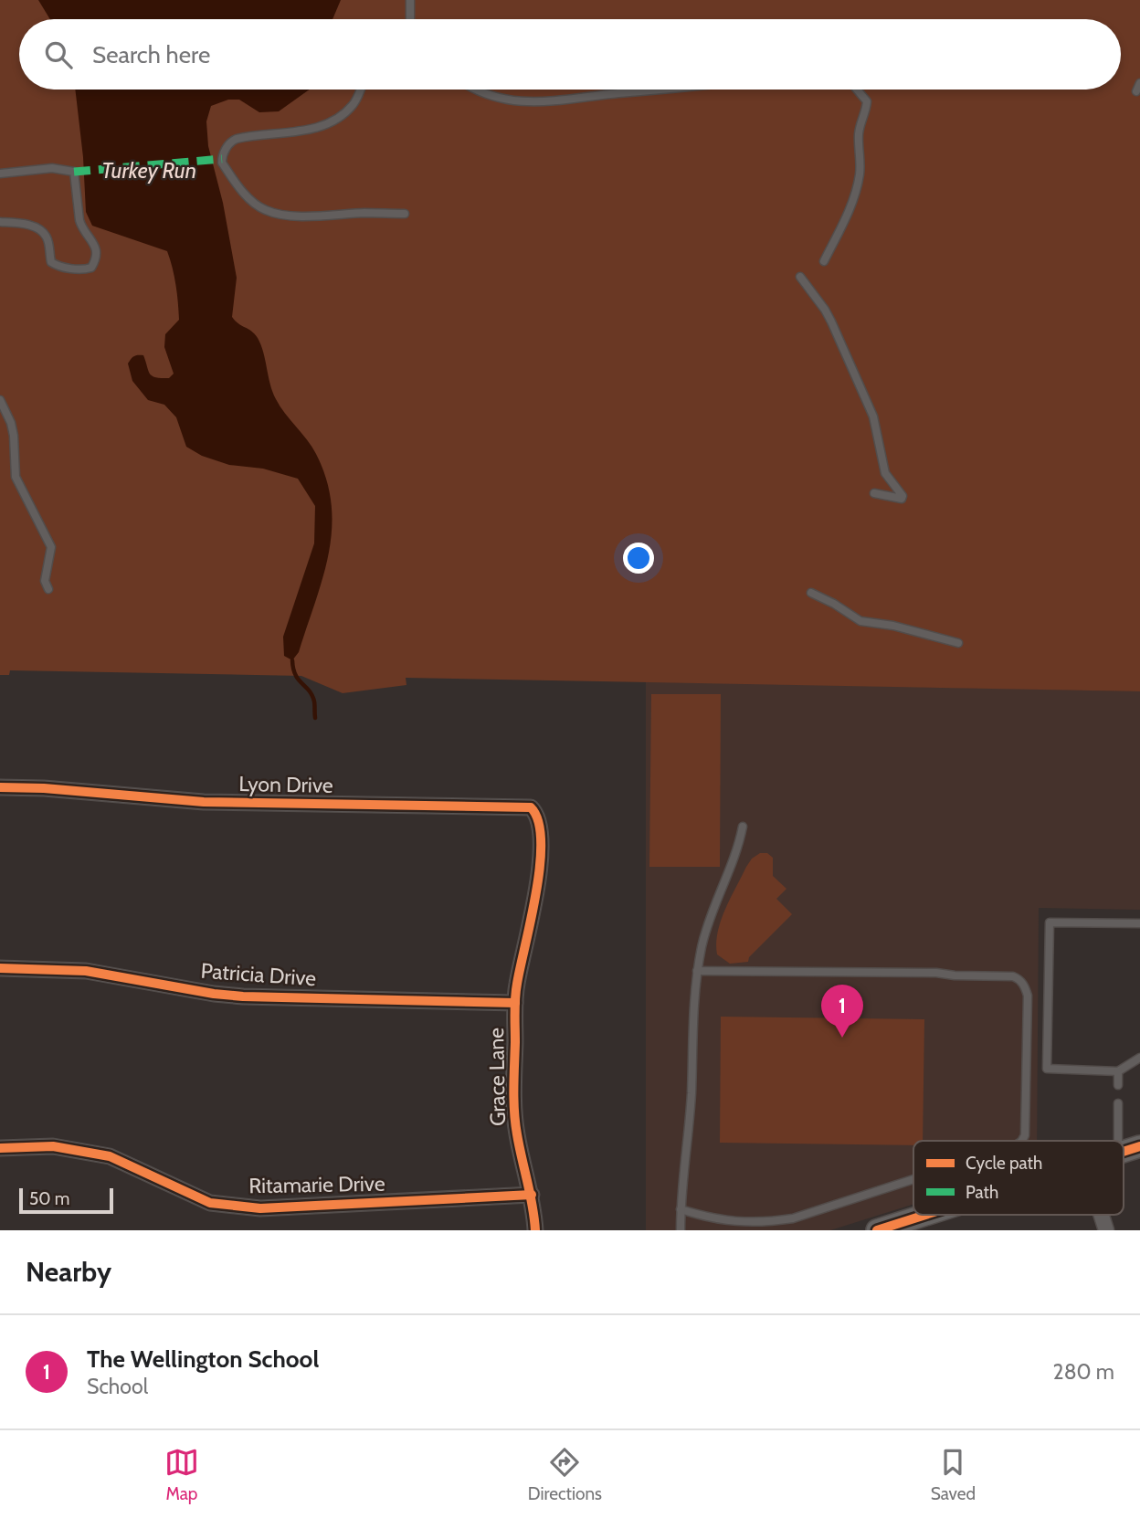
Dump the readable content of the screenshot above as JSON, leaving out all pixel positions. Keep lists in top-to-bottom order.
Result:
{
  "streets": {
    "street": [
      "Lyon Drive",
      "Patricia Drive",
      "Grace Lane",
      "Ritamarie Drive"
    ]
  },
  "crossings": [
    ["Lyon Drive", "Grace Lane"],
    ["Patricia Drive", "Grace Lane"],
    ["Grace Lane", "Ritamarie Drive"]
  ],
  "water": ["Turkey Run"],
  "legend": ["Cycle path", "Path"],
  "scale_bar": "50 m",
  "page": {
    "search": "Search here",
    "pins": "1",
    "scale": "50 m",
    "heading": "Nearby",
    "list": [
      {
        "mark": "1",
        "name": "The Wellington School",
        "note": "School",
        "value": "280 m"
      }
    ],
    "nav": ["Map", "Directions", "Saved"]
  }
}
